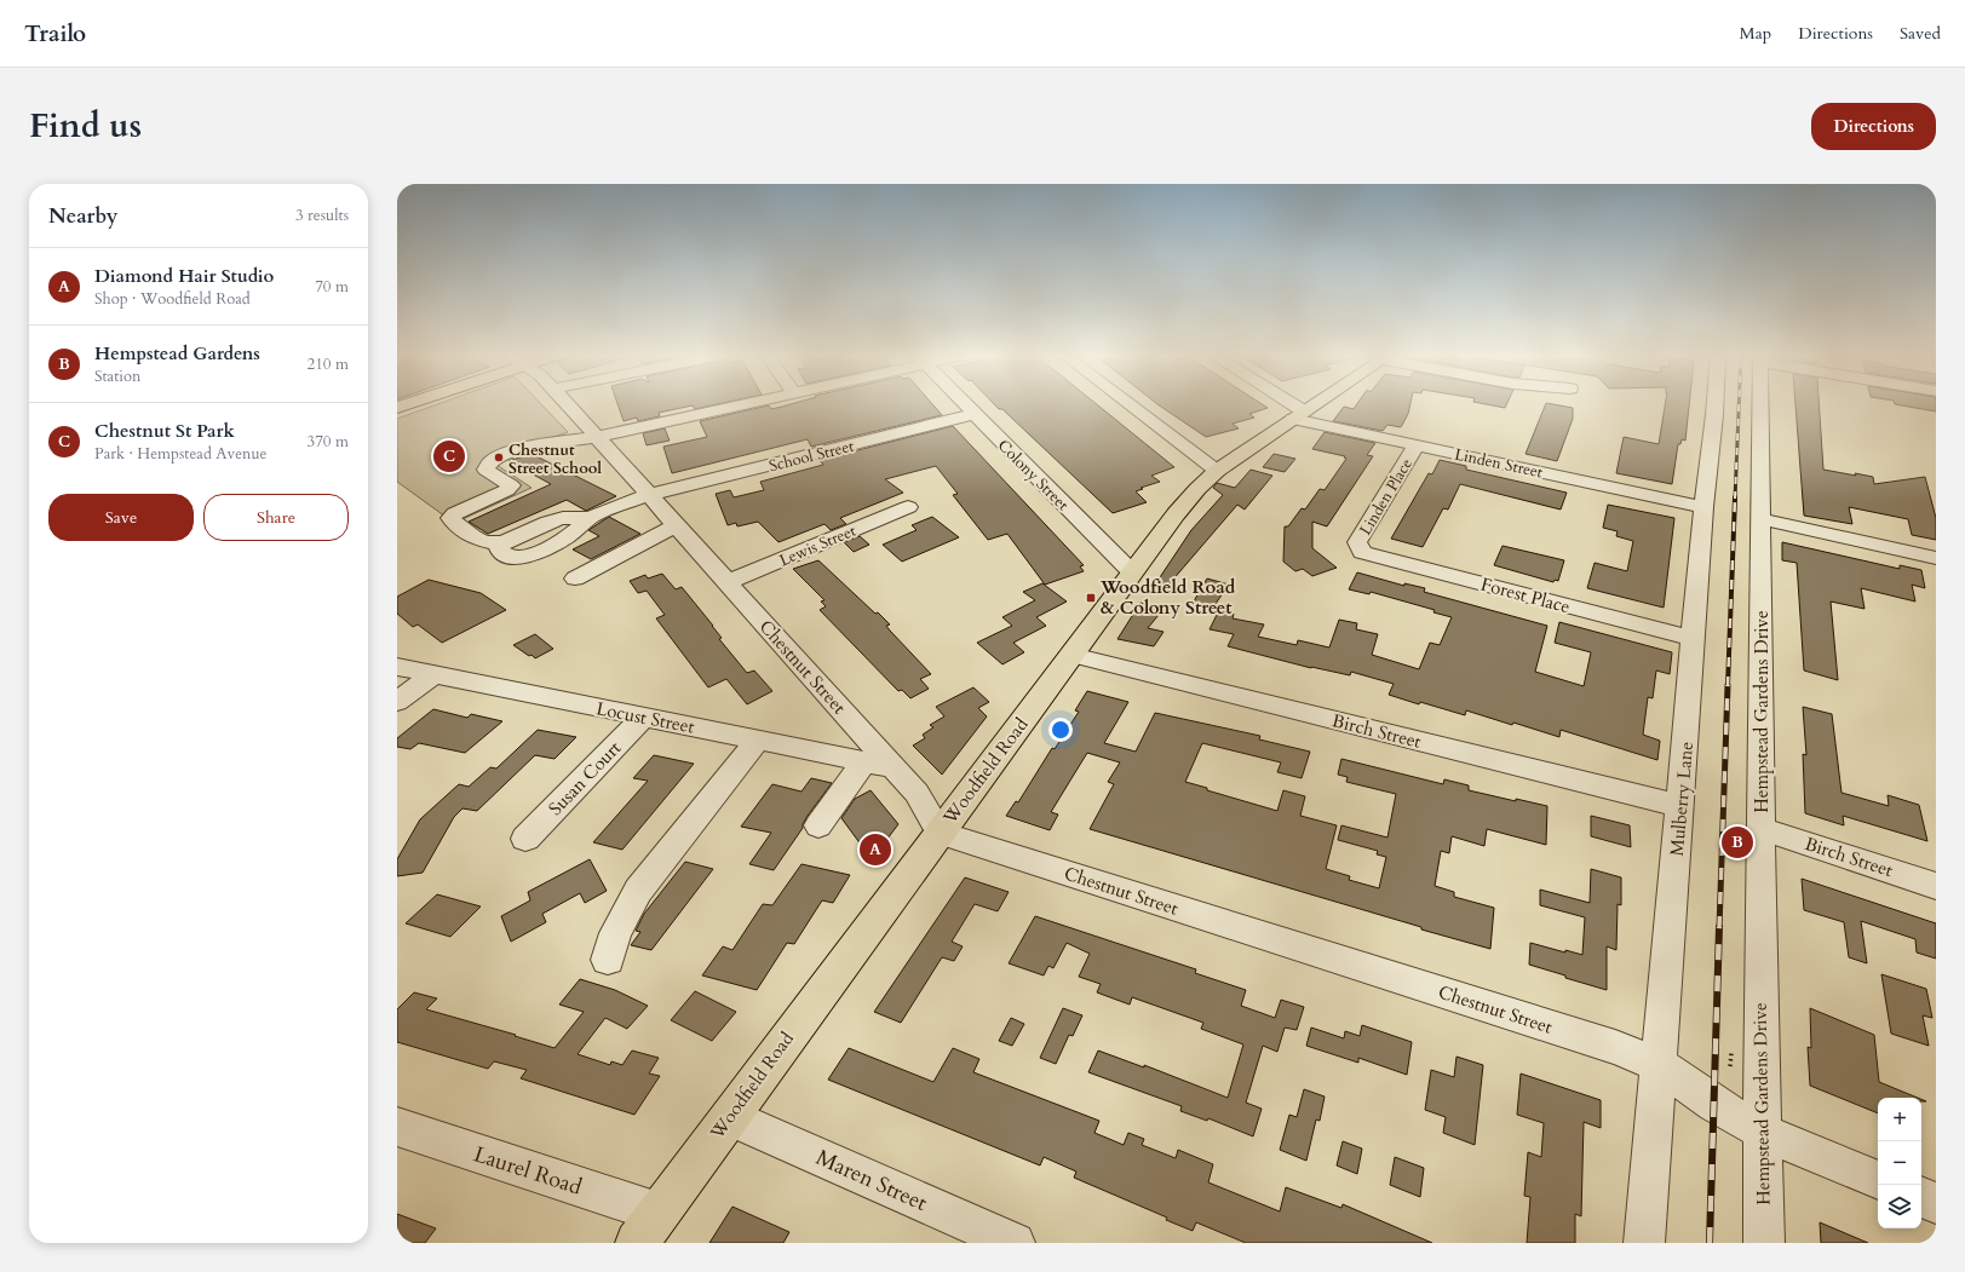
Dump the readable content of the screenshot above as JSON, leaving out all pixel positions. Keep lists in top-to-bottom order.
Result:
{
  "streets": {
    "main road": ["Woodfield Road"],
    "street": [
      "School Street",
      "Linden Street",
      "Colony Street",
      "Linden Place",
      "Lewis Street",
      "Forest Place",
      "Chestnut Street",
      "Hempstead Gardens Drive",
      "Locust Street",
      "Birch Street",
      "Susan Court",
      "Mulberry Lane",
      "Laurel Road",
      "Maren Street"
    ]
  },
  "crossings": [
    ["School Street", "Colony Street"],
    ["School Street", "Chestnut Street"],
    ["Linden Street", "Linden Place"],
    ["Linden Street", "Woodfield Road"],
    ["Linden Street", "Mulberry Lane"],
    ["Colony Street", "Woodfield Road"],
    ["Linden Place", "Forest Place"],
    ["Lewis Street", "Chestnut Street"],
    ["Forest Place", "Mulberry Lane"],
    ["Chestnut Street", "Hempstead Gardens Drive"],
    ["Chestnut Street", "Locust Street"],
    ["Chestnut Street", "Woodfield Road"],
    ["Chestnut Street", "Mulberry Lane"],
    ["Hempstead Gardens Drive", "Birch Street"],
    ["Locust Street", "Susan Court"],
    ["Birch Street", "Woodfield Road"],
    ["Birch Street", "Mulberry Lane"],
    ["Woodfield Road", "Laurel Road"],
    ["Woodfield Road", "Maren Street"]
  ],
  "places": {
    "other": ["Chestnut Street School"],
    "transit": ["Woodfield Road & Colony Street"]
  },
  "page": {
    "header": "Trailo",
    "nav": ["Map", "Directions", "Saved"],
    "title": "Find us",
    "buttons": [
      "Directions",
      ["Save", "Share"]
    ],
    "heading": ["Nearby", "3 results"],
    "list": [
      {
        "mark": "A",
        "name": "Diamond Hair Studio",
        "note": "Shop · Woodfield Road",
        "value": "70 m"
      },
      {
        "mark": "B",
        "name": "Hempstead Gardens",
        "note": "Station",
        "value": "210 m"
      },
      {
        "mark": "C",
        "name": "Chestnut St Park",
        "note": "Park · Hempstead Avenue",
        "value": "370 m"
      }
    ],
    "pins": ["C", "B", "A"],
    "map_buttons": ["+", "−"]
  }
}
